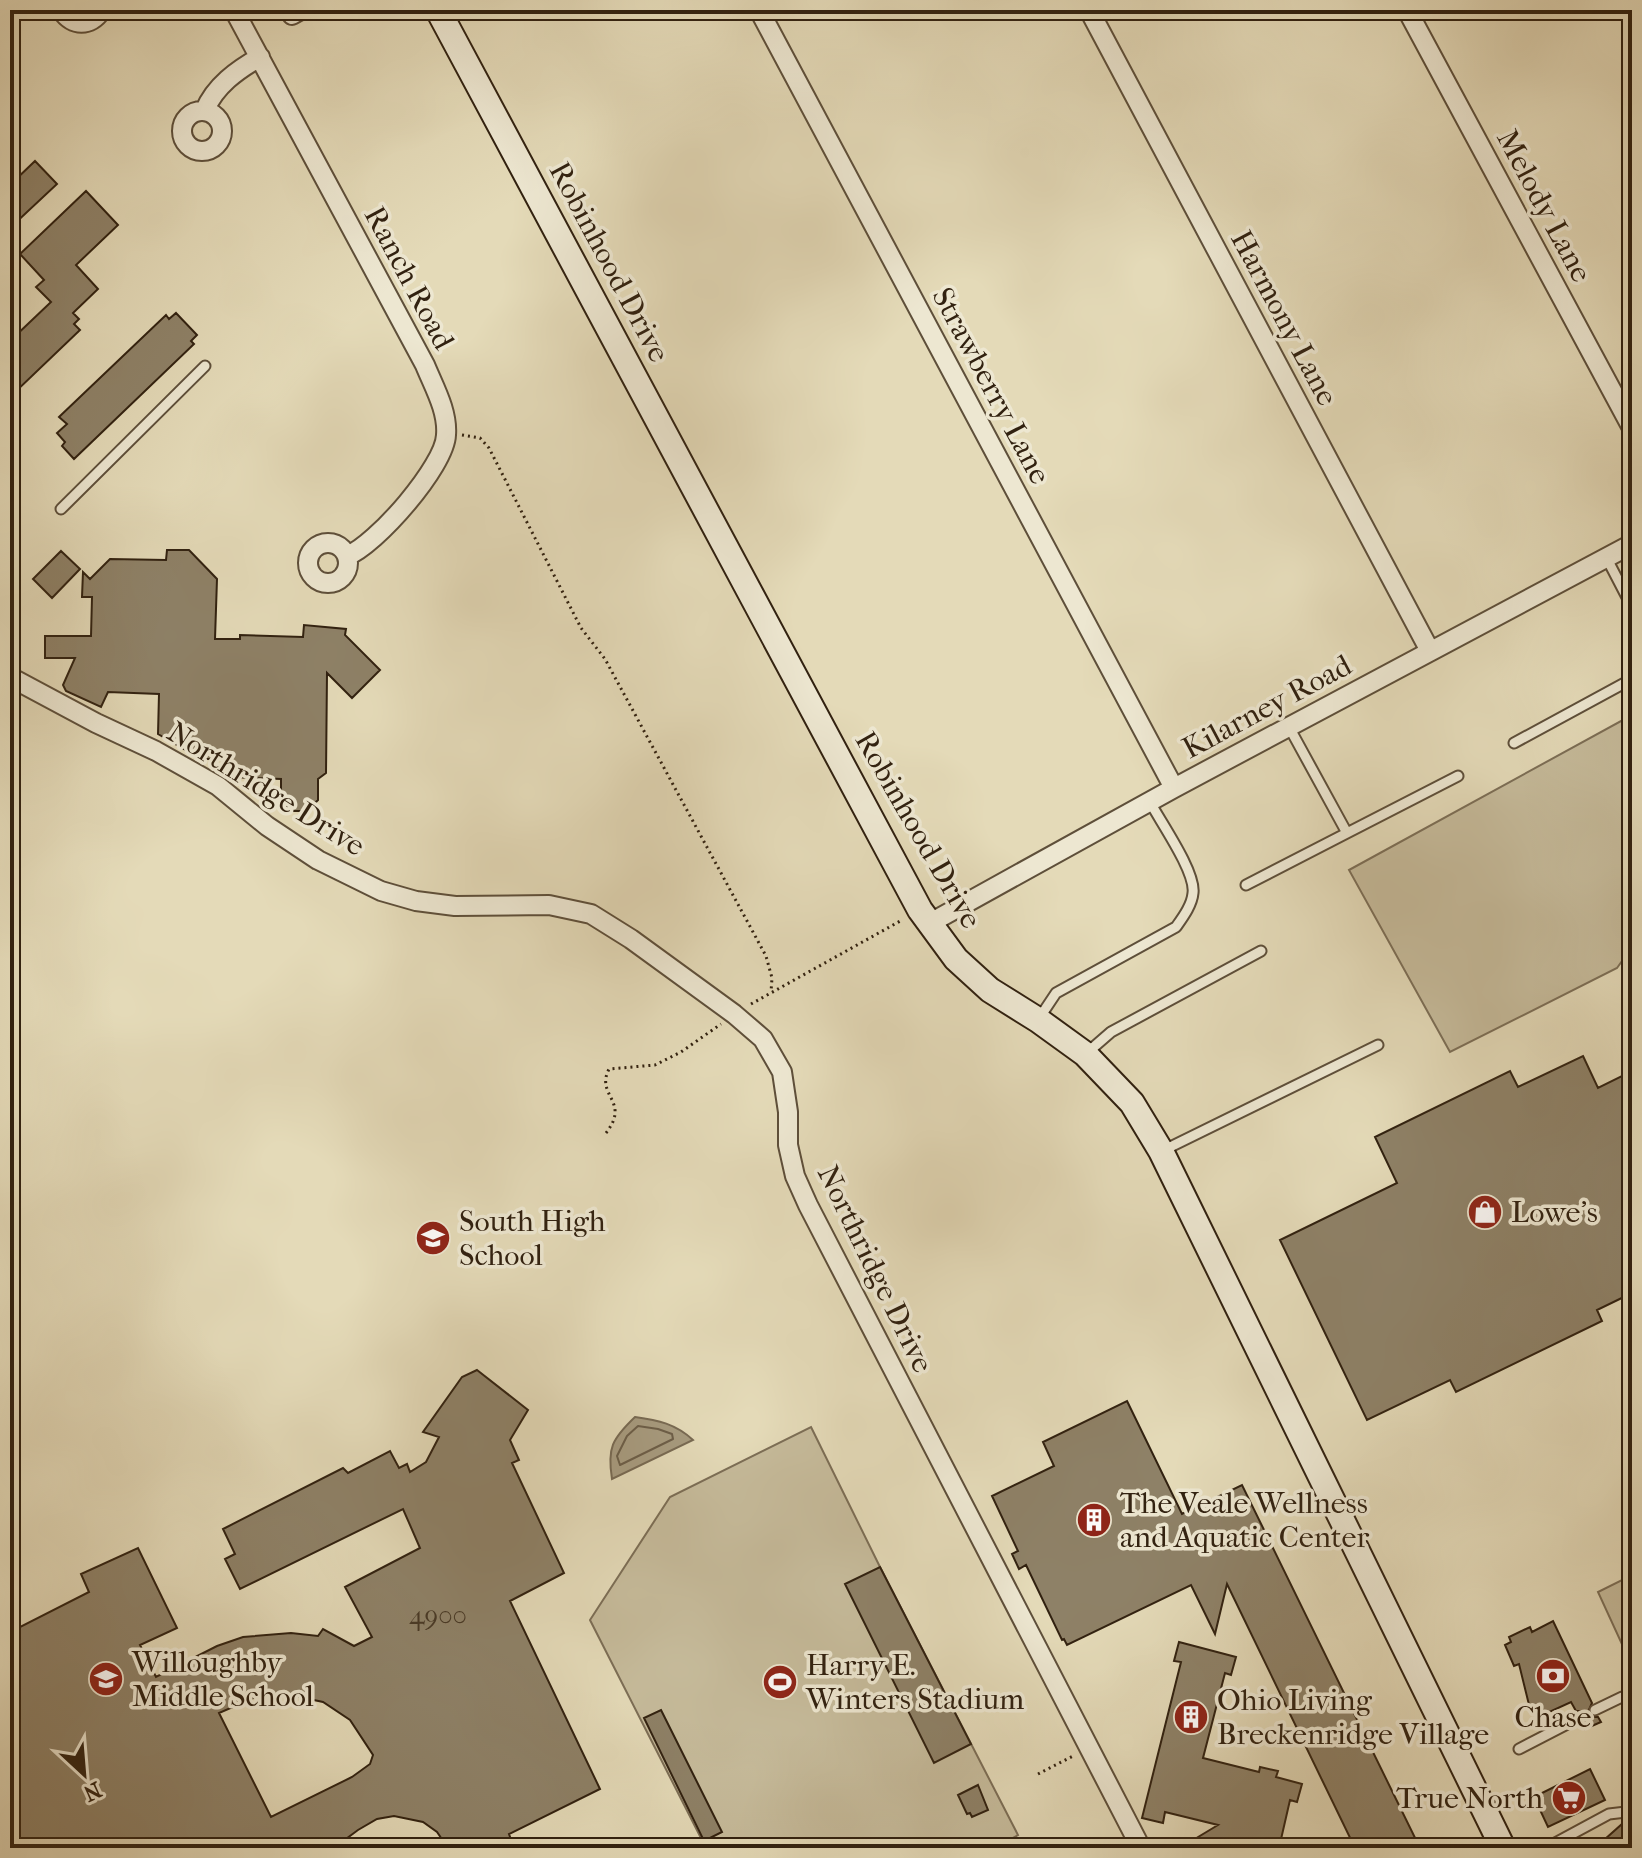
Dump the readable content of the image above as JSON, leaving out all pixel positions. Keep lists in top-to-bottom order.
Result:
{
  "streets": {
    "street": [
      "Melody Lane",
      "Robinhood Drive",
      "Ranch Road",
      "Harmony Lane",
      "Strawberry Lane",
      "Kilarney Road",
      "Northridge Drive"
    ]
  },
  "crossings": [
    ["Robinhood Drive", "Kilarney Road"],
    ["Harmony Lane", "Kilarney Road"],
    ["Strawberry Lane", "Kilarney Road"]
  ],
  "places": {
    "shop": ["Lowe's"],
    "school or university": ["South High School", "Willoughby Middle School"],
    "building": ["The Veale Wellness and Aquatic Center", "Ohio Living Breckenridge Village"],
    "bank": ["Chase"],
    "sports": ["Harry E. Winters Stadium"],
    "supermarket": ["True North"]
  },
  "house_numbers": ["4900"],
  "north": "bottom right"
}
